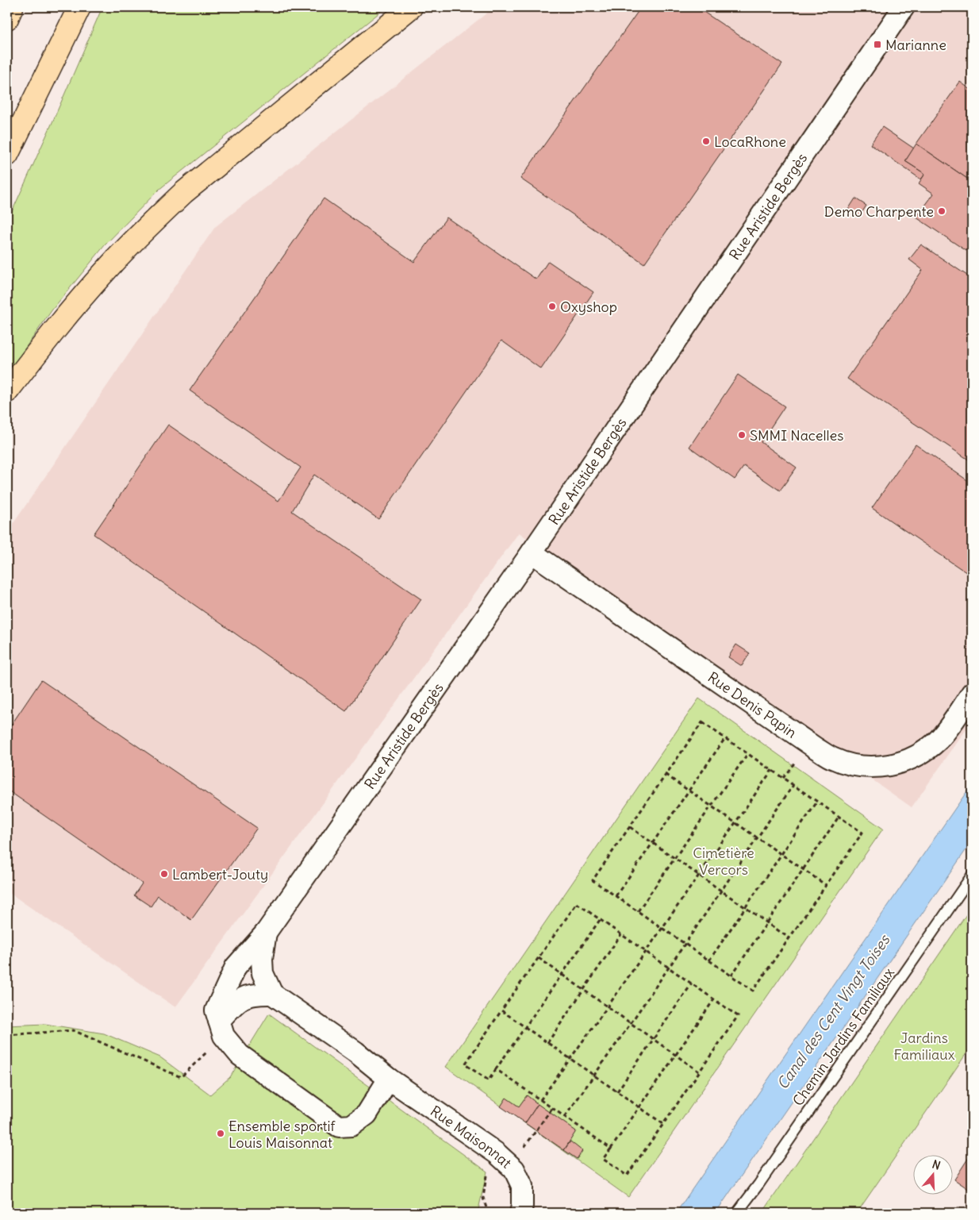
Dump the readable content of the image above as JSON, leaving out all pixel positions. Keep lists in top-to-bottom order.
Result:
{
  "streets": {
    "street": ["Rue Aristide Bergès", "Rue Denis Papin", "Rue Maisonnat"],
    "lane": ["Chemin Jardins Familiaux"]
  },
  "crossings": [
    ["Rue Aristide Bergès", "Rue Denis Papin"]
  ],
  "water": ["Canal des Cent Vingt Toises"],
  "parks": ["Cimetière Vercors", "Jardins Familiaux"],
  "places": {
    "transit": ["Marianne"],
    "other": [
      "LocaRhone",
      "Demo Charpente",
      "Oxyshop",
      "SMMI Nacelles",
      "Lambert-Jouty",
      "Ensemble sportif Louis Maisonnat"
    ]
  },
  "north": "top"
}
